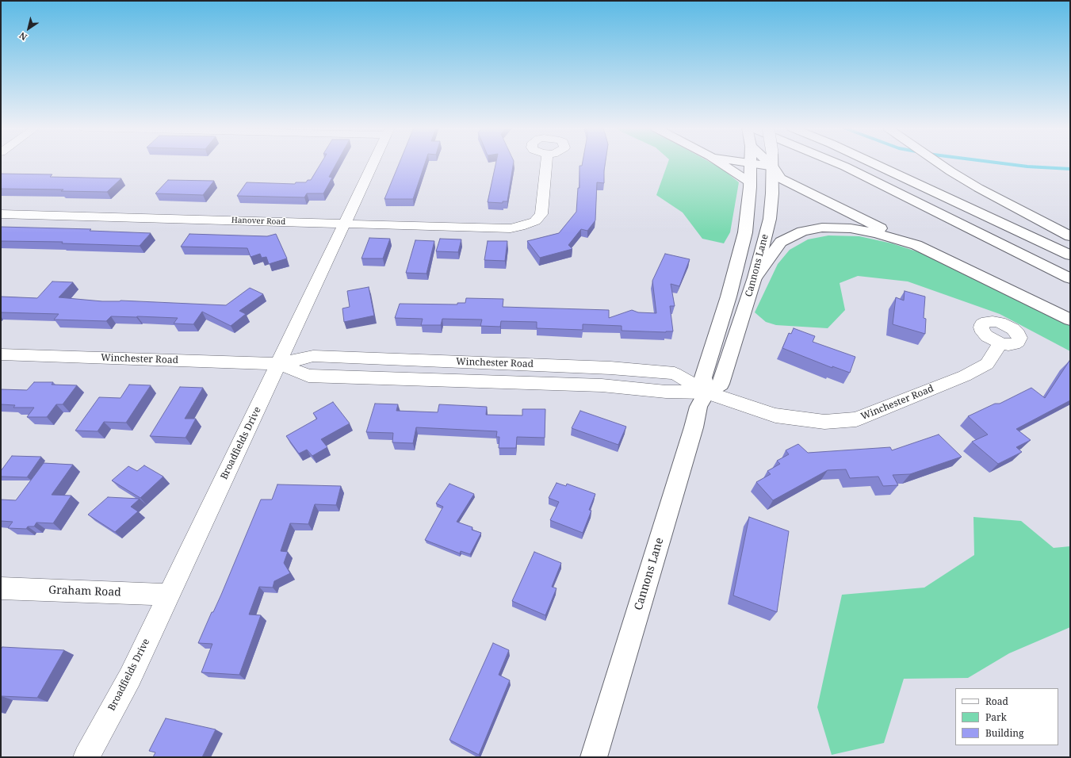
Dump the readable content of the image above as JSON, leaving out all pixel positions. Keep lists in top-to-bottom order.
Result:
{
  "streets": {
    "main road": ["Cannons Lane"],
    "street": [
      "Hanover Road",
      "Winchester Road",
      "Broadfields Drive",
      "Graham Road"
    ]
  },
  "crossings": [
    ["Hanover Road", "Broadfields Drive"],
    ["Cannons Lane", "Winchester Road"],
    ["Winchester Road", "Broadfields Drive"],
    ["Broadfields Drive", "Graham Road"]
  ],
  "legend": ["Road", "Park", "Building"],
  "north": "bottom left"
}
